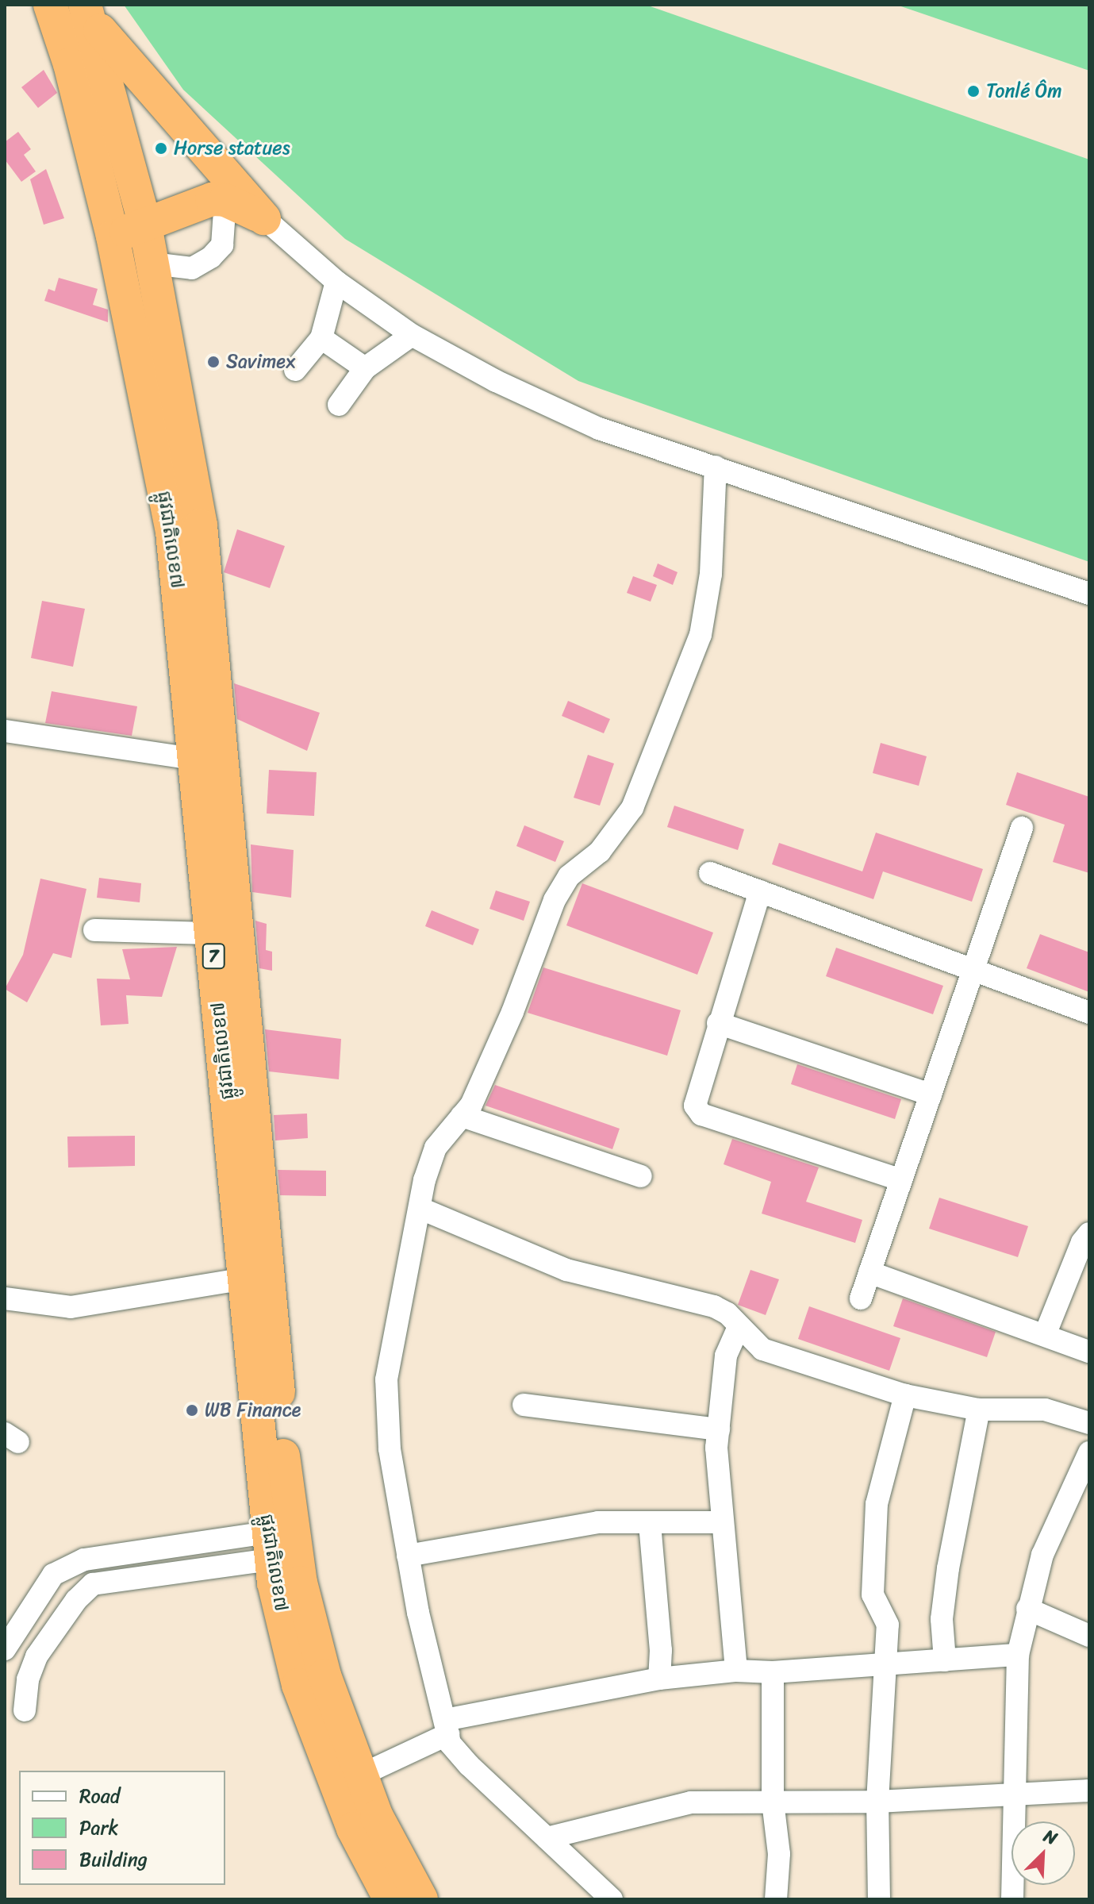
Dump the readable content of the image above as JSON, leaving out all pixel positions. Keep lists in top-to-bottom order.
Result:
{
  "streets": {
    "highway": ["ផ្លូវជាតិលេខ៧", "7"]
  },
  "places": [
    "Tonlé Ôm",
    "Horse statues",
    "Savimex",
    "WB Finance"
  ],
  "legend": ["Road", "Park", "Building"],
  "north": "top right"
}
